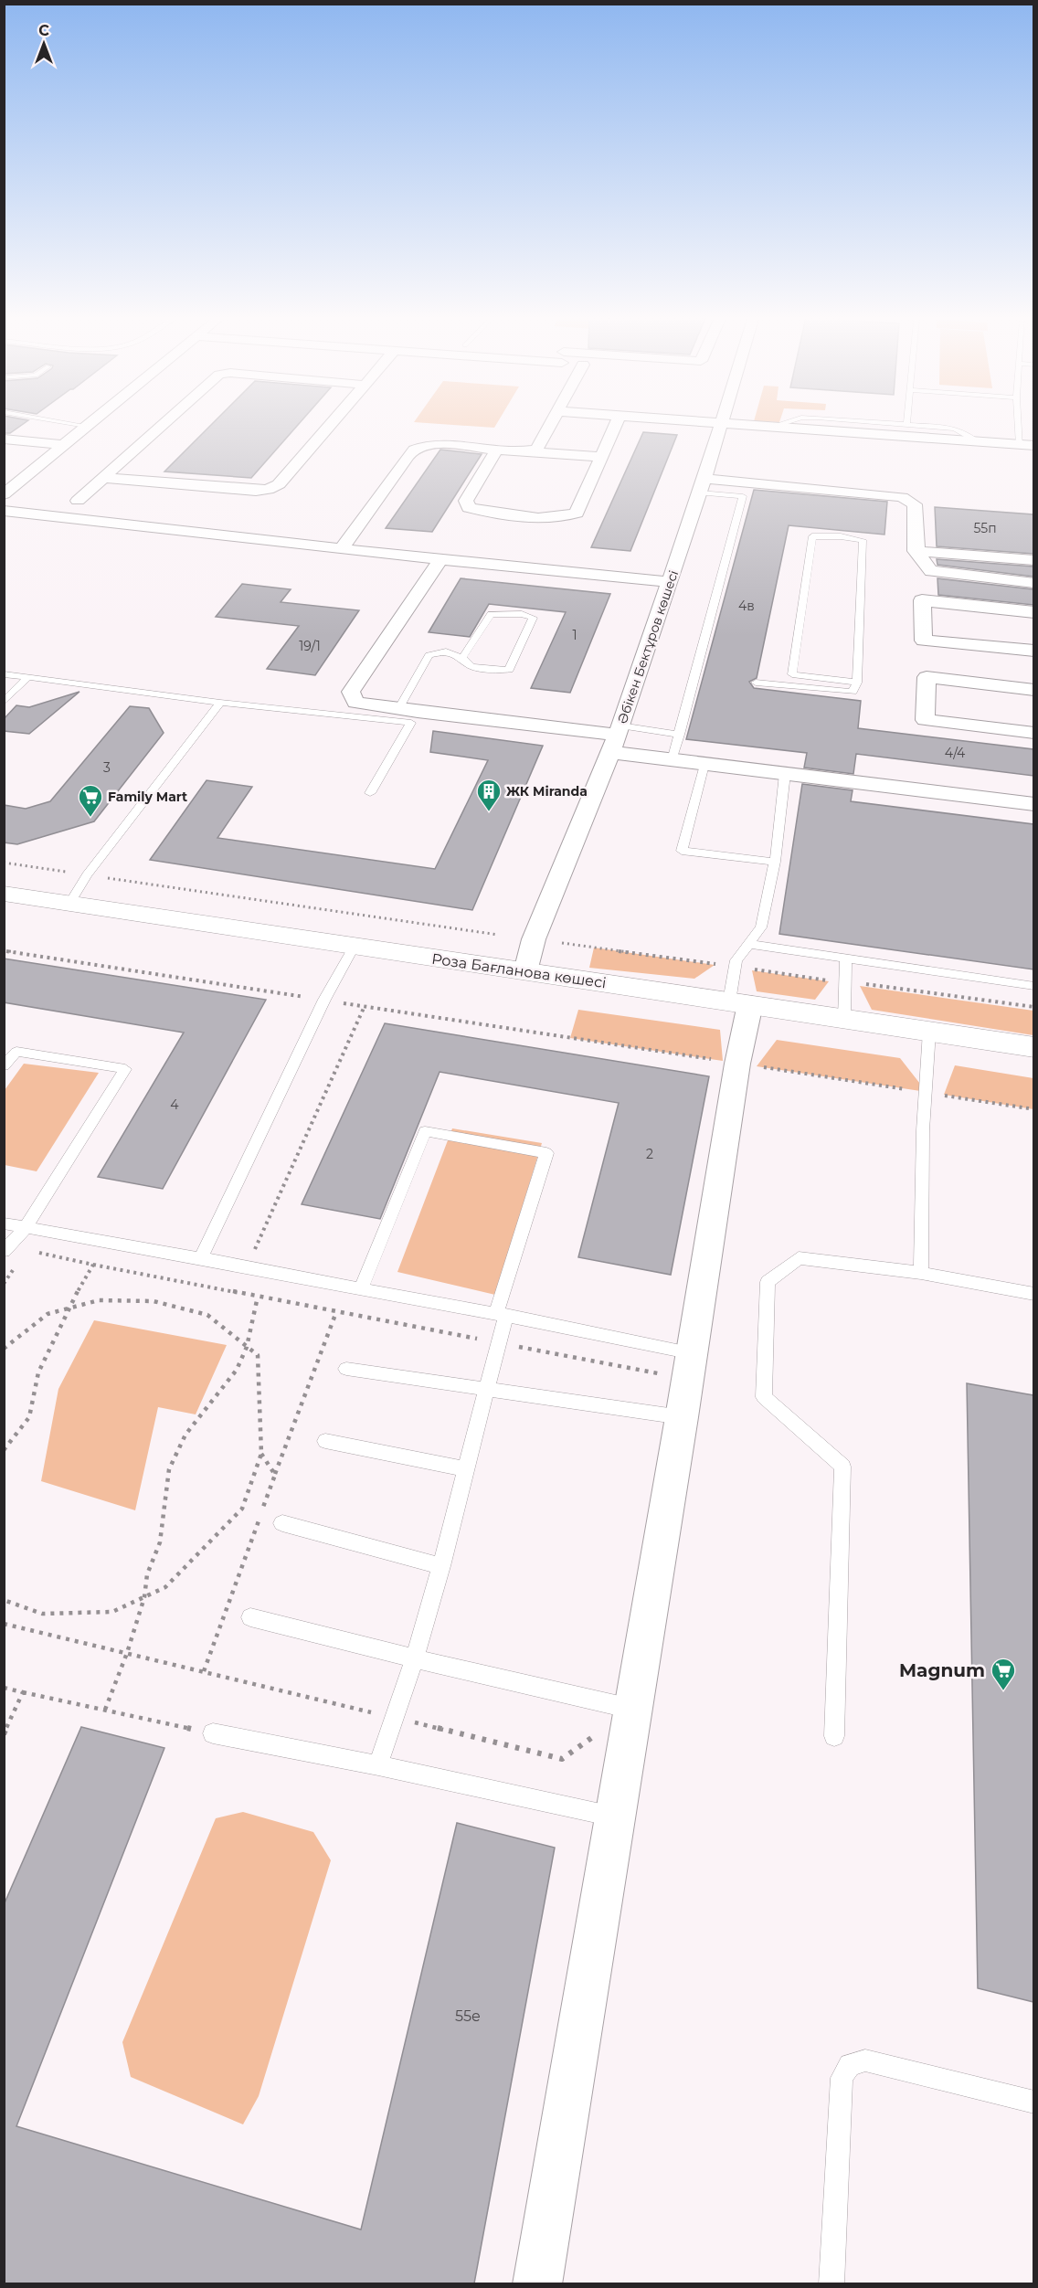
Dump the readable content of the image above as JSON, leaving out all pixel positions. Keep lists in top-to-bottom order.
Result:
{
  "streets": {
    "street": ["Әбікен Бектұров көшесі", "Роза Бағланова көшесі"]
  },
  "crossings": [
    ["Әбікен Бектұров көшесі", "Роза Бағланова көшесі"]
  ],
  "places": {
    "building": ["ЖК Miranda"],
    "supermarket": ["Family Mart", "Magnum"]
  },
  "house_numbers": [
    "55п",
    "4в",
    "1",
    "19/1",
    "4/4",
    "3",
    "4",
    "2",
    "55е"
  ],
  "north": "top"
}
